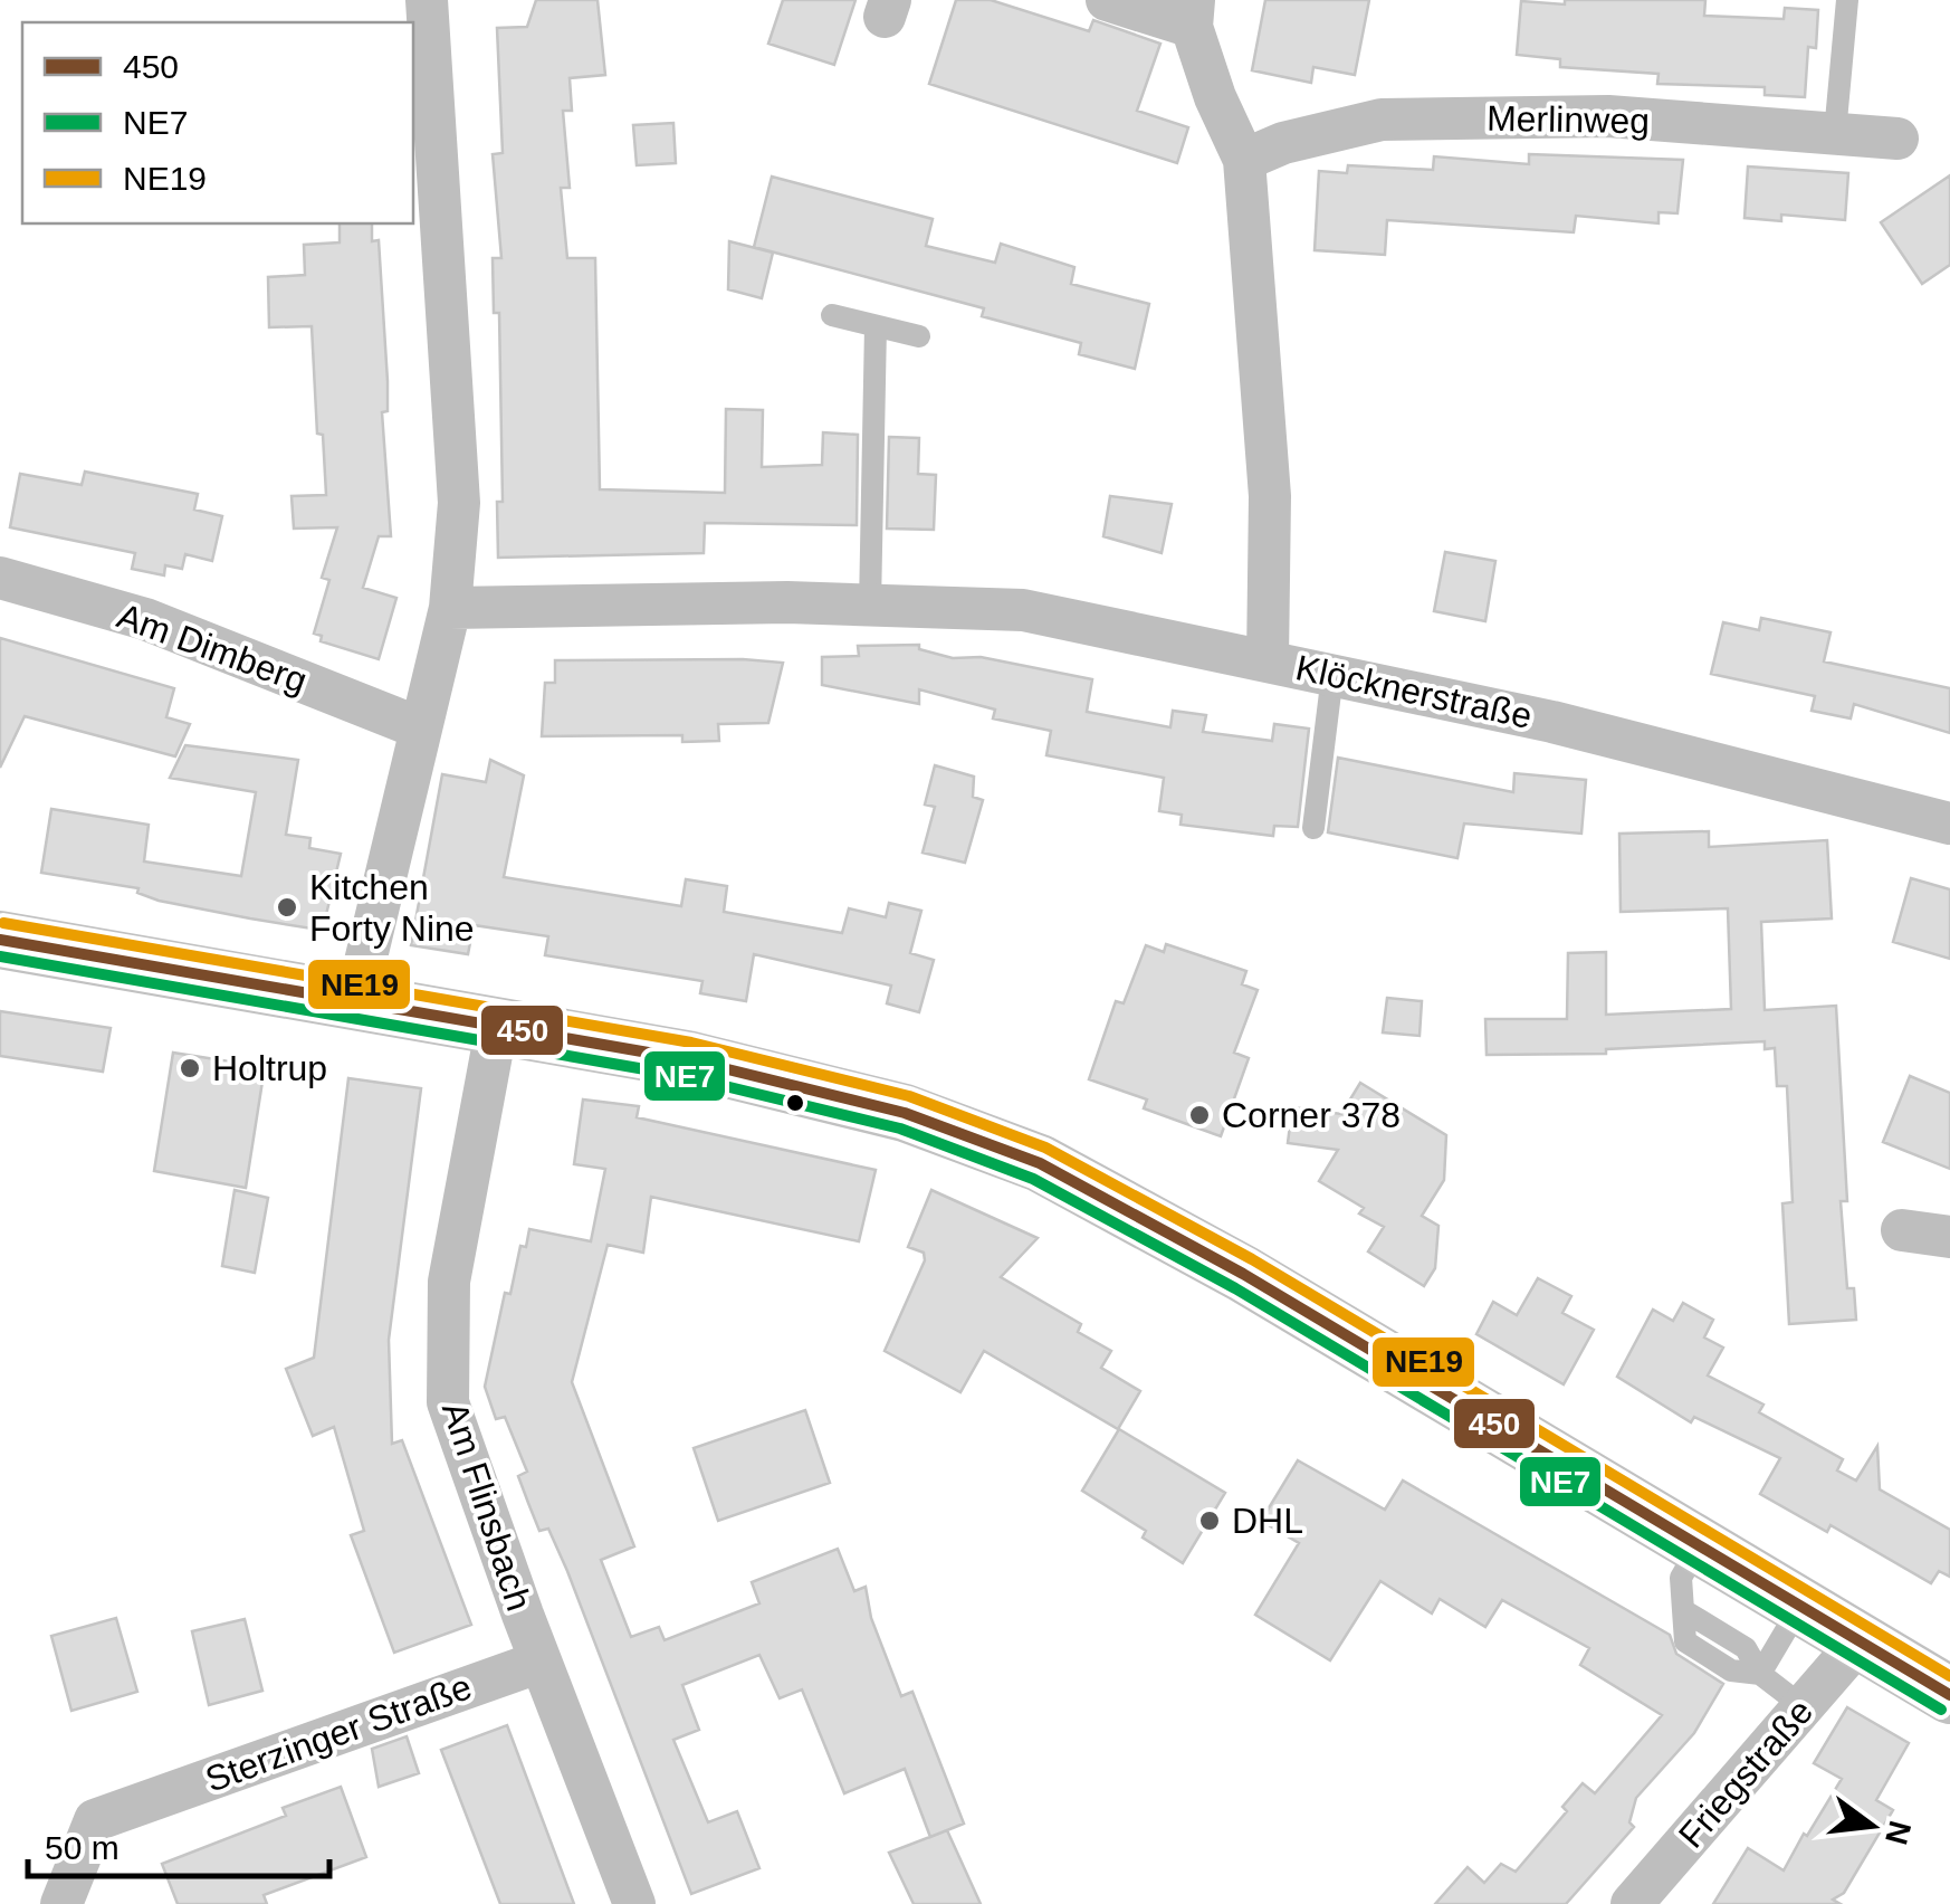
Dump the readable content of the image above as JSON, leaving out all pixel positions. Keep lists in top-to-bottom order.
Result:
{
  "streets": {
    "street": [
      "Merlinweg",
      "Am Dimberg",
      "Klöcknerstraße",
      "Am Flinsbach",
      "Sterzinger Straße",
      "Friegstraße"
    ]
  },
  "crossings": [
    ["Am Flinsbach", "Sterzinger Straße"]
  ],
  "places": [
    "Kitchen Forty Nine",
    "Holtrup",
    "Corner 378",
    "DHL"
  ],
  "lines": ["transit line NE19", "transit line 450", "transit line NE7"],
  "legend": ["450", "NE7", "NE19"],
  "scale_bar": "50 m",
  "north": "right"
}
